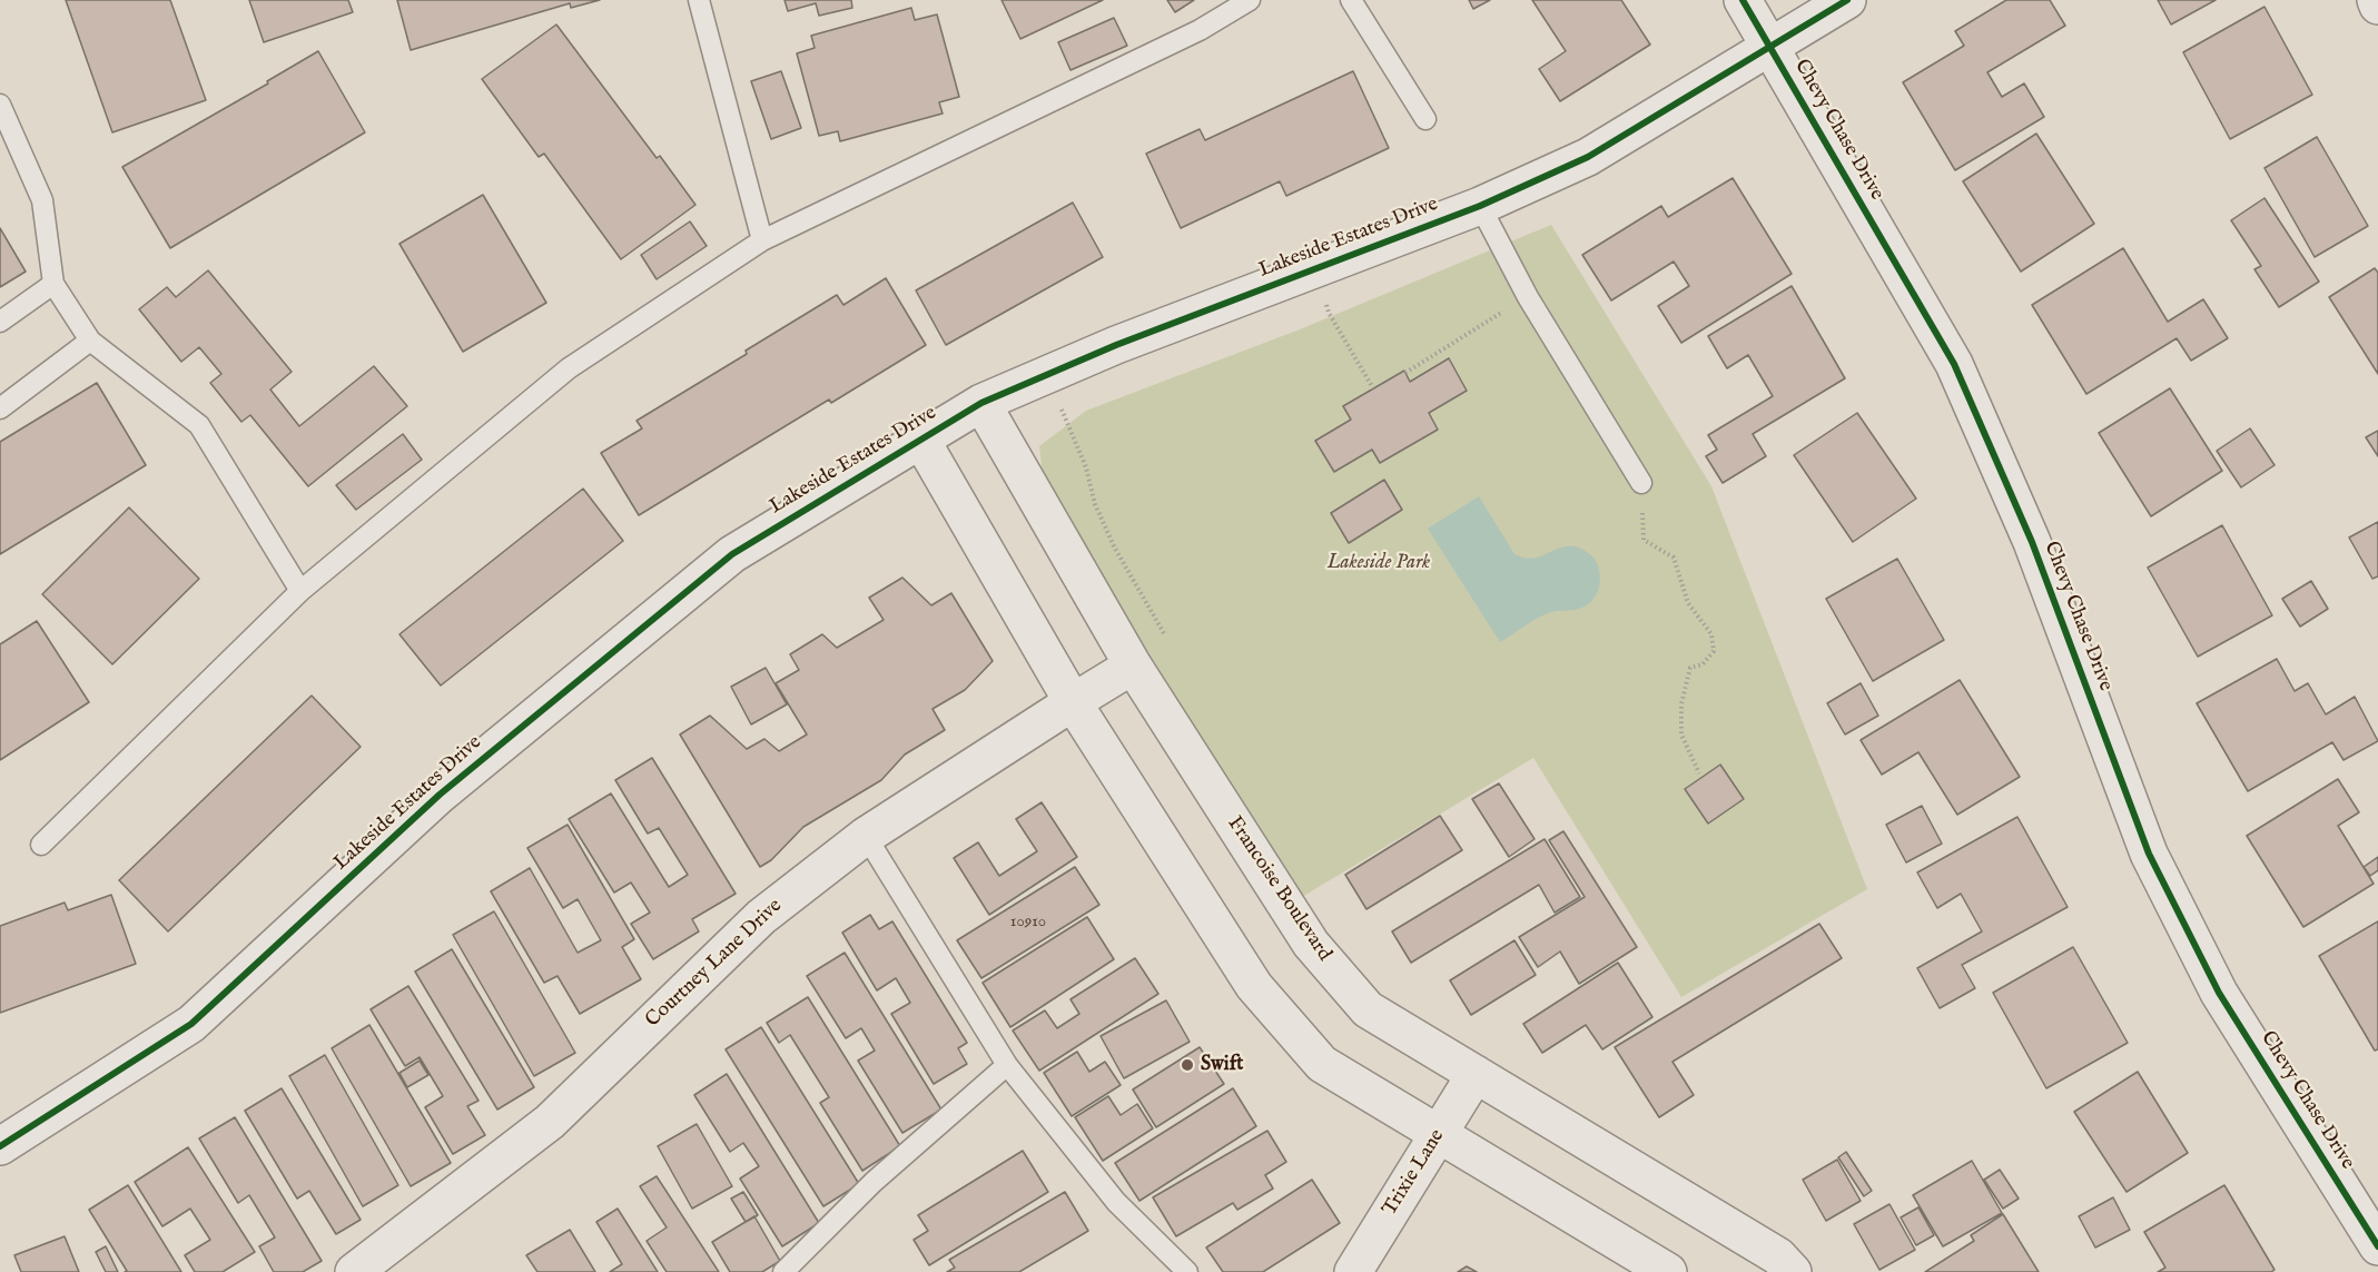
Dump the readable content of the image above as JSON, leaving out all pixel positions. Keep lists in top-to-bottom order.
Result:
{
  "streets": {
    "street": [
      "Chevy Chase Drive",
      "Lakeside Estates Drive",
      "Francoise Boulevard",
      "Courtney Lane Drive",
      "Trixie Lane"
    ]
  },
  "crossings": [
    ["Chevy Chase Drive", "Lakeside Estates Drive"],
    ["Lakeside Estates Drive", "Francoise Boulevard"],
    ["Francoise Boulevard", "Courtney Lane Drive"],
    ["Francoise Boulevard", "Trixie Lane"]
  ],
  "parks": ["Lakeside Park"],
  "places": ["Swift"],
  "house_numbers": ["10910"]
}
